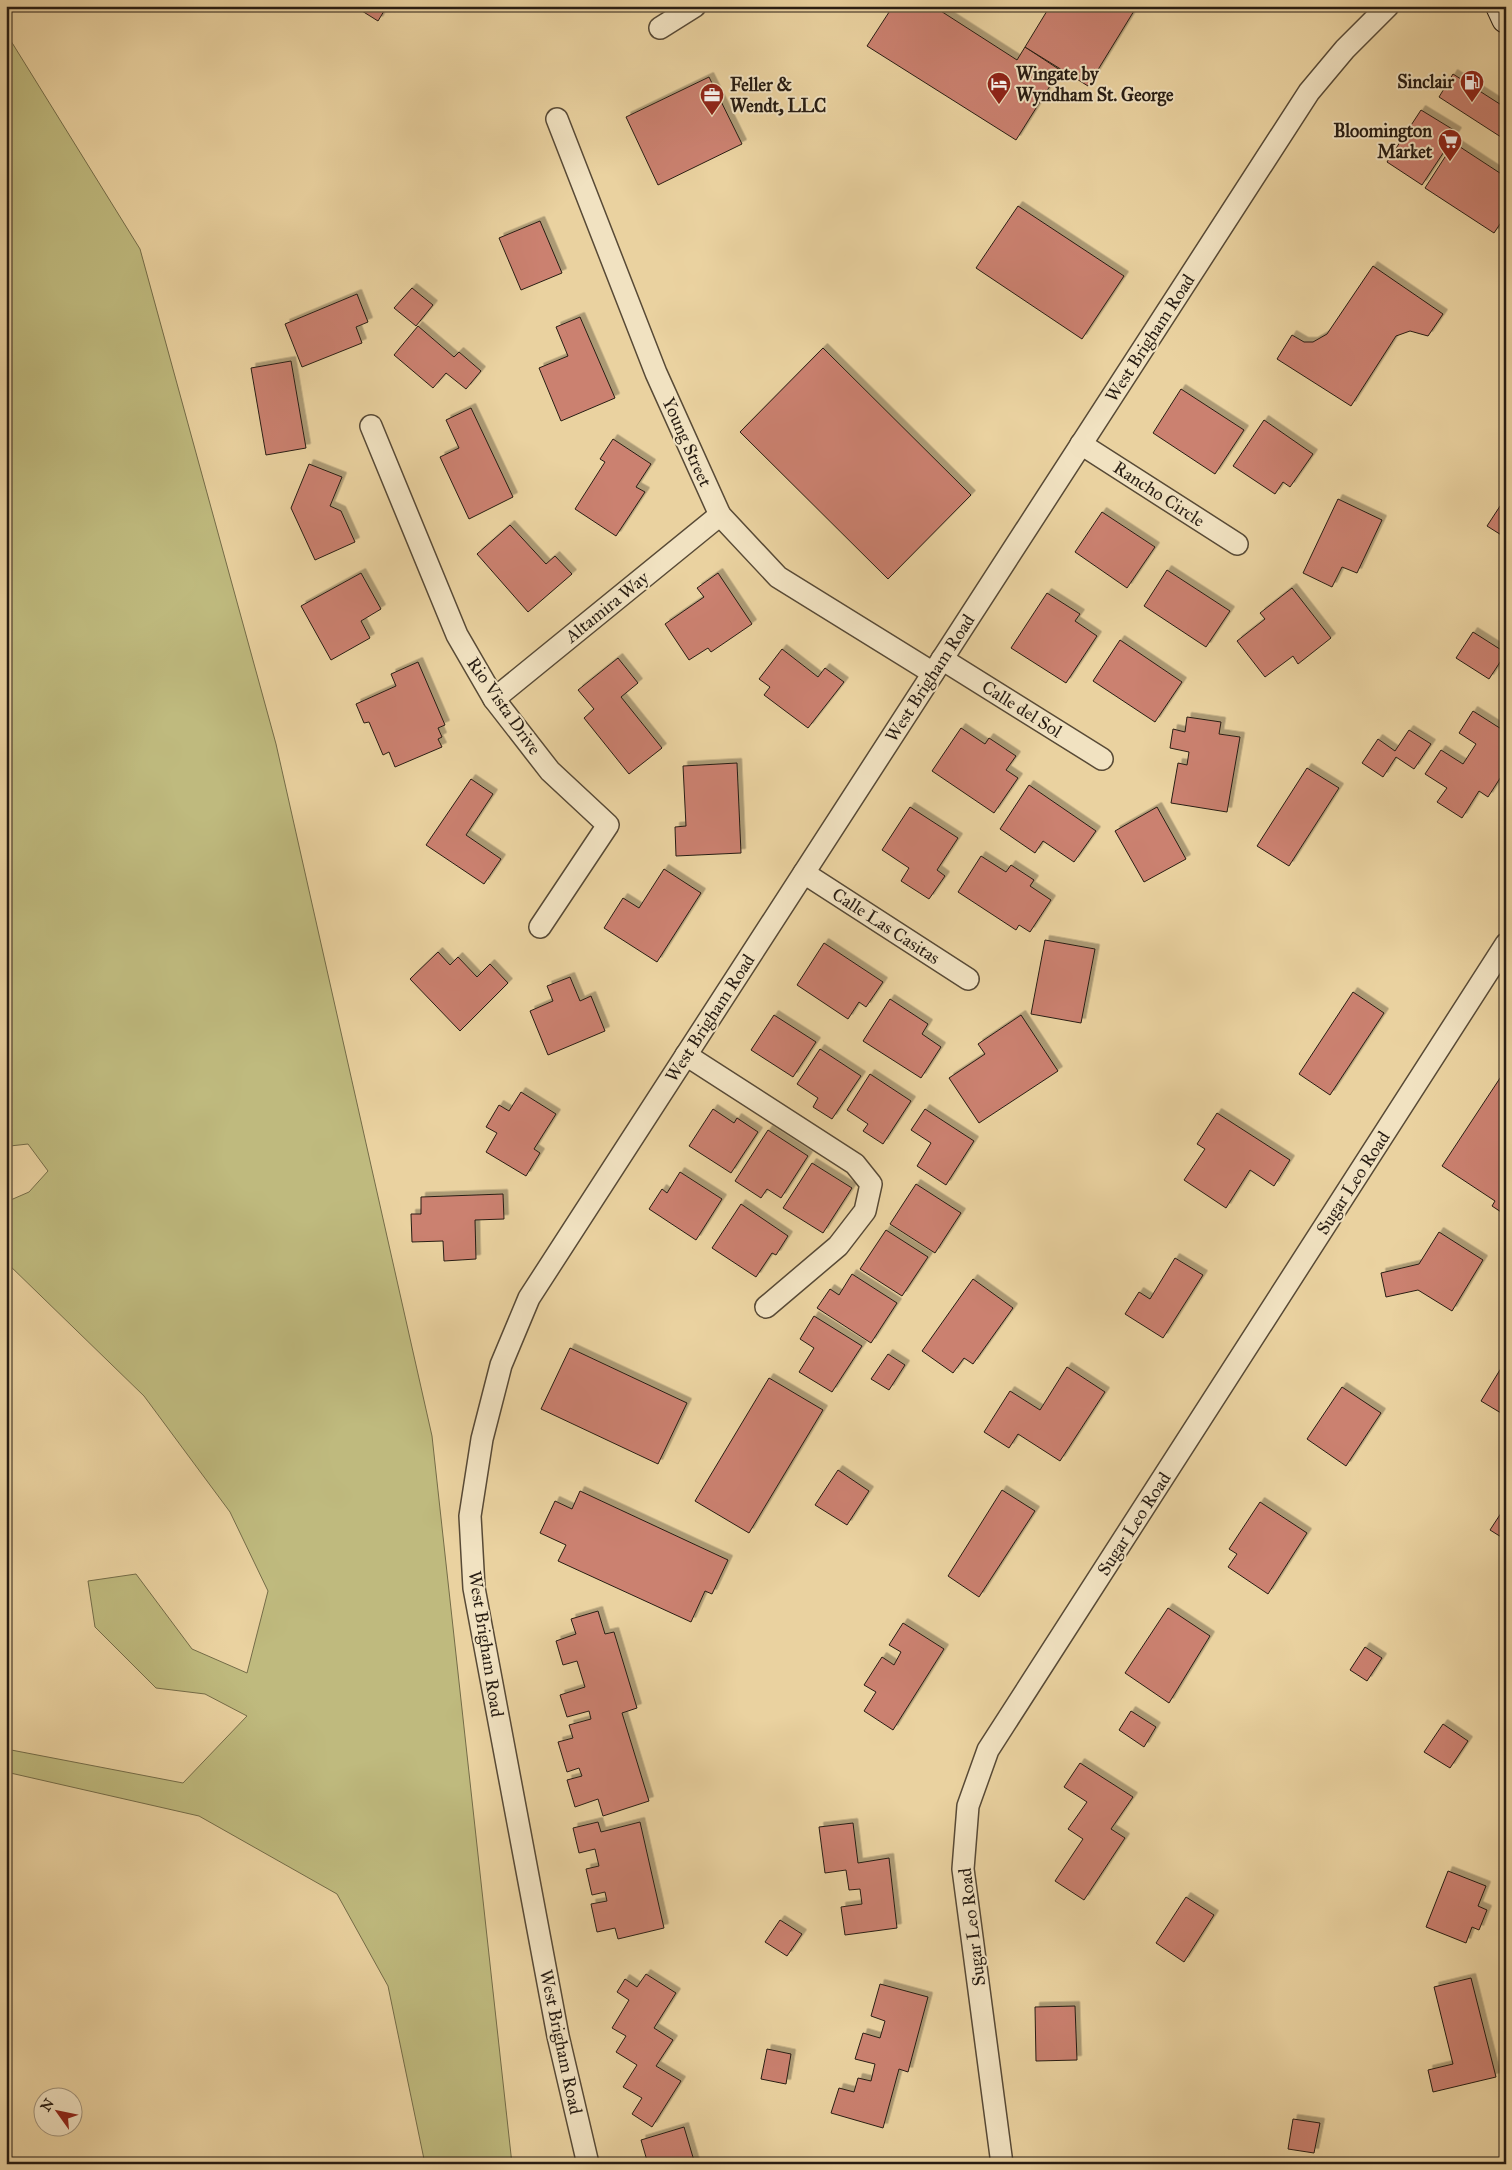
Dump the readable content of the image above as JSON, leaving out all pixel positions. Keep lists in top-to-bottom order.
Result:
{
  "streets": {
    "street": [
      "West Brigham Road",
      "Young Street",
      "Rancho Circle",
      "Altamira Way",
      "Rio Vista Drive",
      "Calle del Sol",
      "Calle Las Casitas",
      "Sugar Leo Road"
    ]
  },
  "crossings": [
    ["West Brigham Road", "Young Street"],
    ["West Brigham Road", "Rancho Circle"],
    ["West Brigham Road", "Calle del Sol"],
    ["West Brigham Road", "Calle Las Casitas"],
    ["Young Street", "Altamira Way"],
    ["Young Street", "Calle del Sol"],
    ["Altamira Way", "Rio Vista Drive"]
  ],
  "places": {
    "fuel station": ["Sinclair"],
    "hotel": ["Wingate by Wyndham St. George"],
    "office": ["Feller & Wendt, LLC"],
    "supermarket": ["Bloomington Market"]
  },
  "north": "top left"
}
